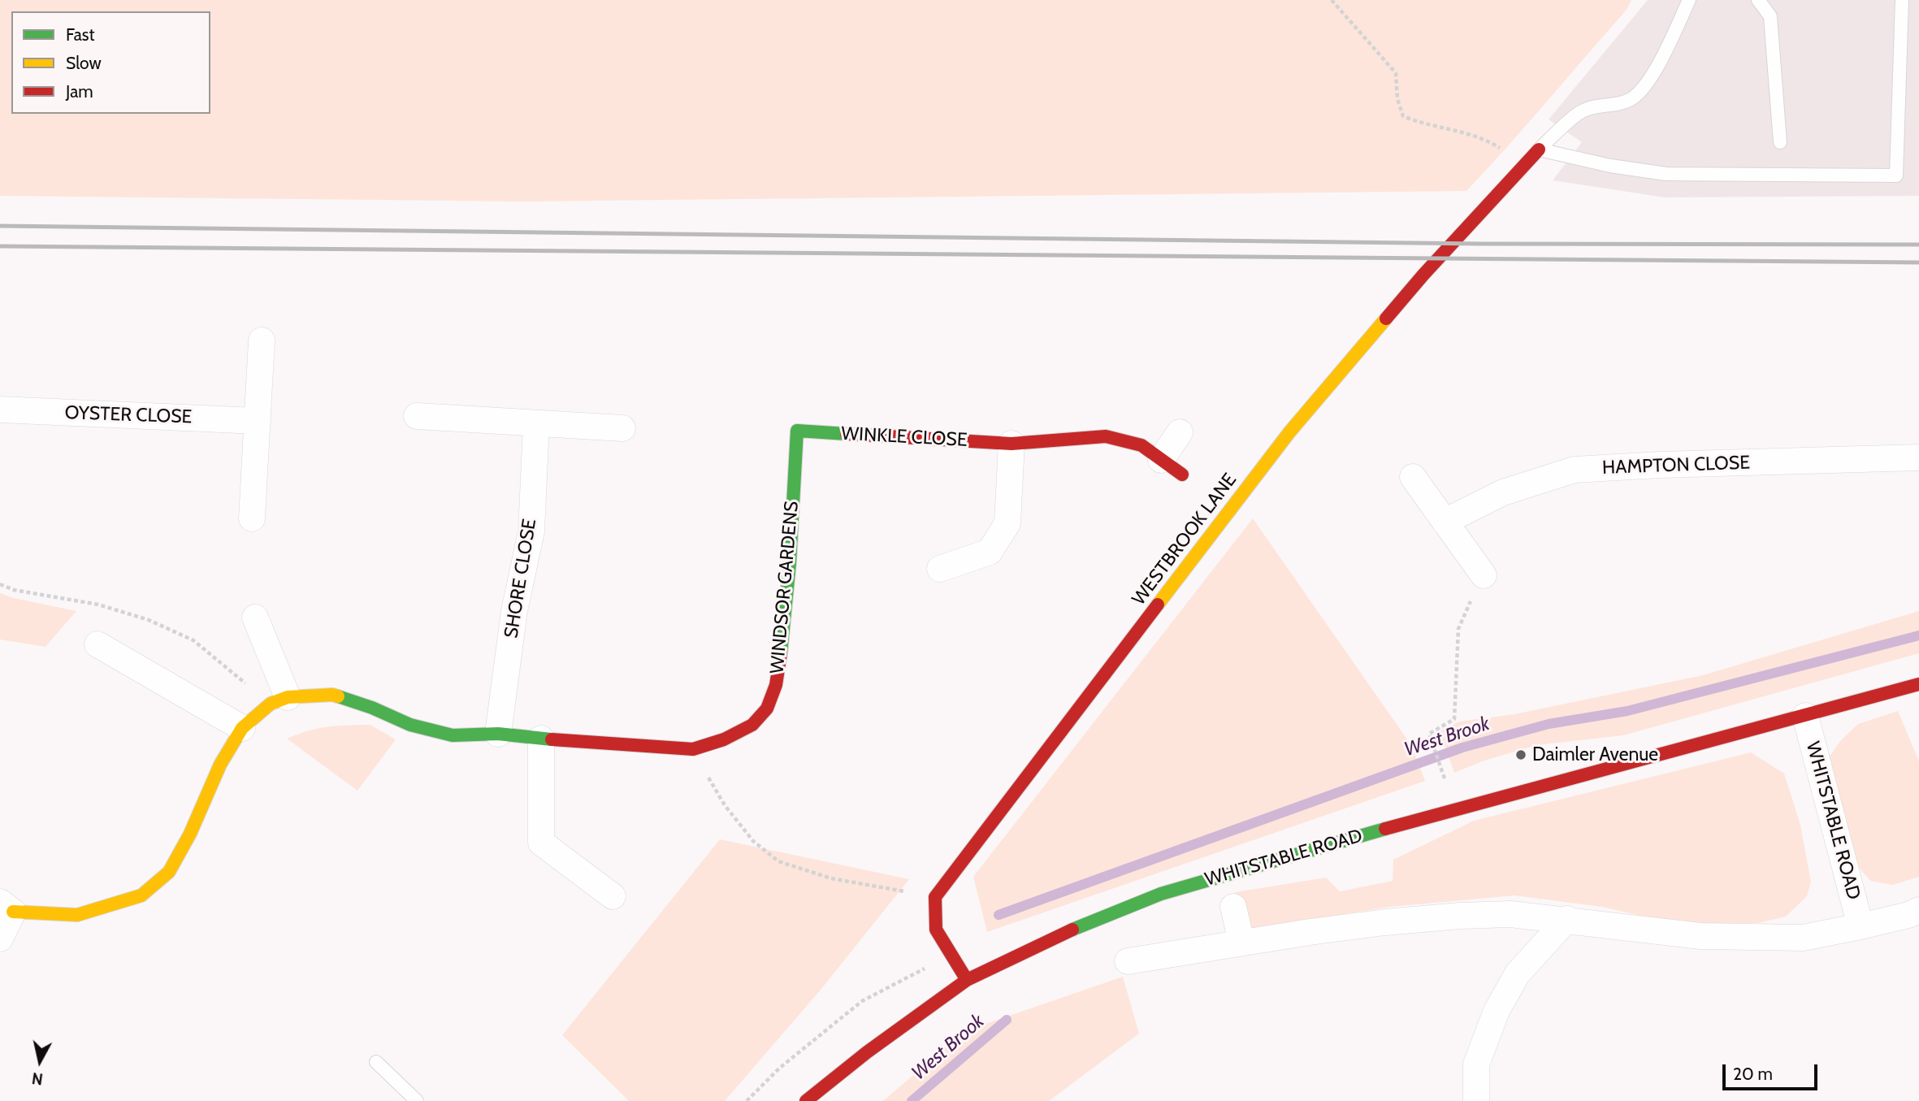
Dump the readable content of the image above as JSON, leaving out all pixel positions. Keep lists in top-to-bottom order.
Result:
{
  "streets": {
    "street": [
      "OYSTER CLOSE",
      "WINKLE CLOSE",
      "HAMPTON CLOSE",
      "WESTBROOK LANE",
      "SHORE CLOSE",
      "WINDSOR GARDENS",
      "WHITSTABLE ROAD"
    ]
  },
  "crossings": [
    ["WINKLE CLOSE", "WINDSOR GARDENS"],
    ["SHORE CLOSE", "WINDSOR GARDENS"]
  ],
  "water": ["West Brook"],
  "places": ["Daimler Avenue"],
  "legend": ["Fast", "Slow", "Jam"],
  "scale_bar": "20 m",
  "north": "bottom"
}
